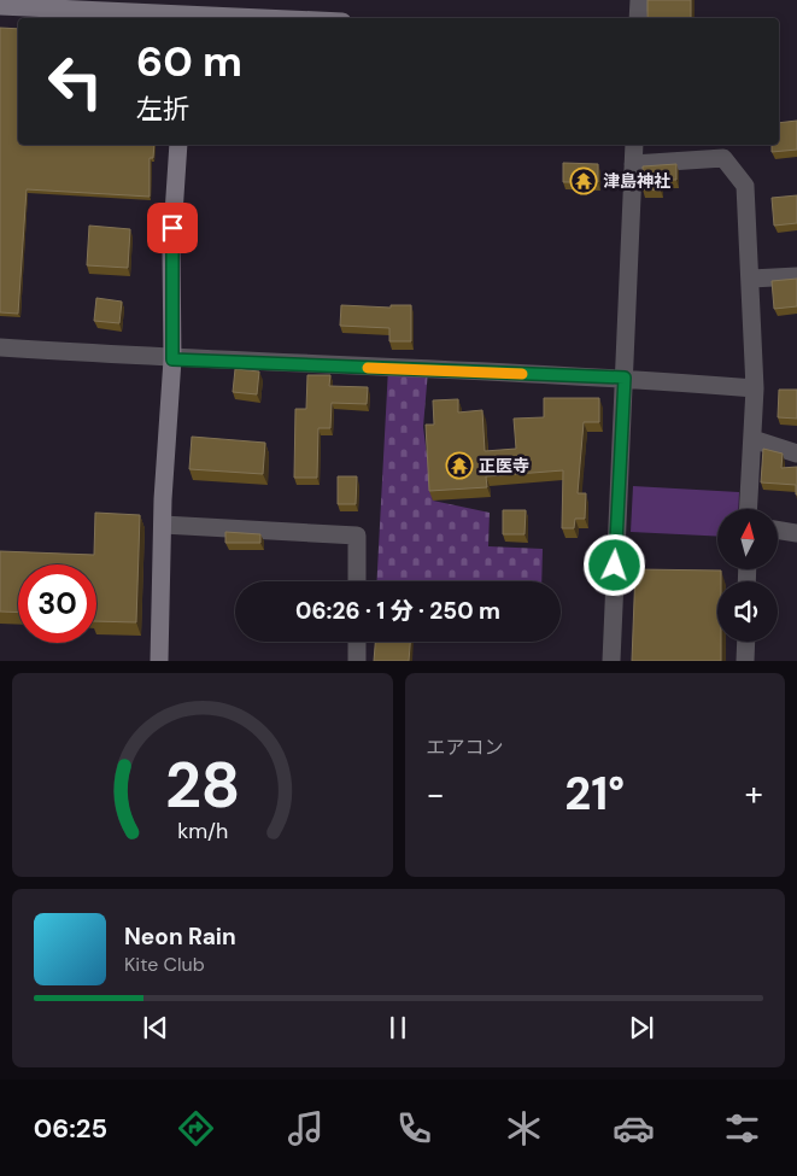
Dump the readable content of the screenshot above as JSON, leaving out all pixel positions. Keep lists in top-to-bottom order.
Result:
{
  "places": {
    "temple": ["津島神社", "正医寺"]
  },
  "north": "top",
  "page": {
    "turn": ["60 m", "左折"],
    "limit": "30",
    "trip": "06:26 · 1 分 · 250 m",
    "tile": "エアコン",
    "heat": ["−", "21°", "+"],
    "song": ["Neon Rain", "Kite Club"],
    "tabs": "06:25",
    "gauge": ["28", "km/h"]
  }
}
